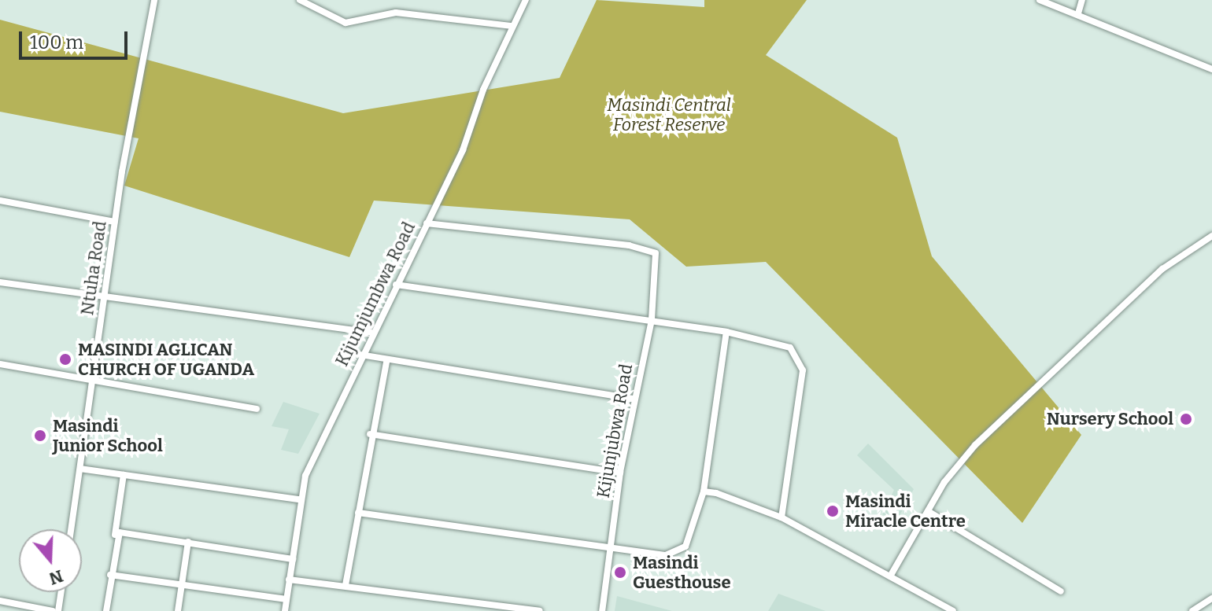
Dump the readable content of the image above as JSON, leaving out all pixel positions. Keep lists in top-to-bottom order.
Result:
{
  "streets": {
    "street": ["Ntuha Road", "Kijumjumbwa Road", "Kijunjubwa Road"]
  },
  "crossings": [
    ["Kijumjumbwa Road", "Kijunjubwa Road"]
  ],
  "parks": ["Masindi Central Forest Reserve"],
  "places": [
    "MASINDI AGLICAN CHURCH OF UGANDA",
    "Nursery School",
    "Masindi Junior School",
    "Masindi Miracle Centre",
    "Masindi Guesthouse"
  ],
  "scale_bar": "100 m",
  "north": "bottom"
}
